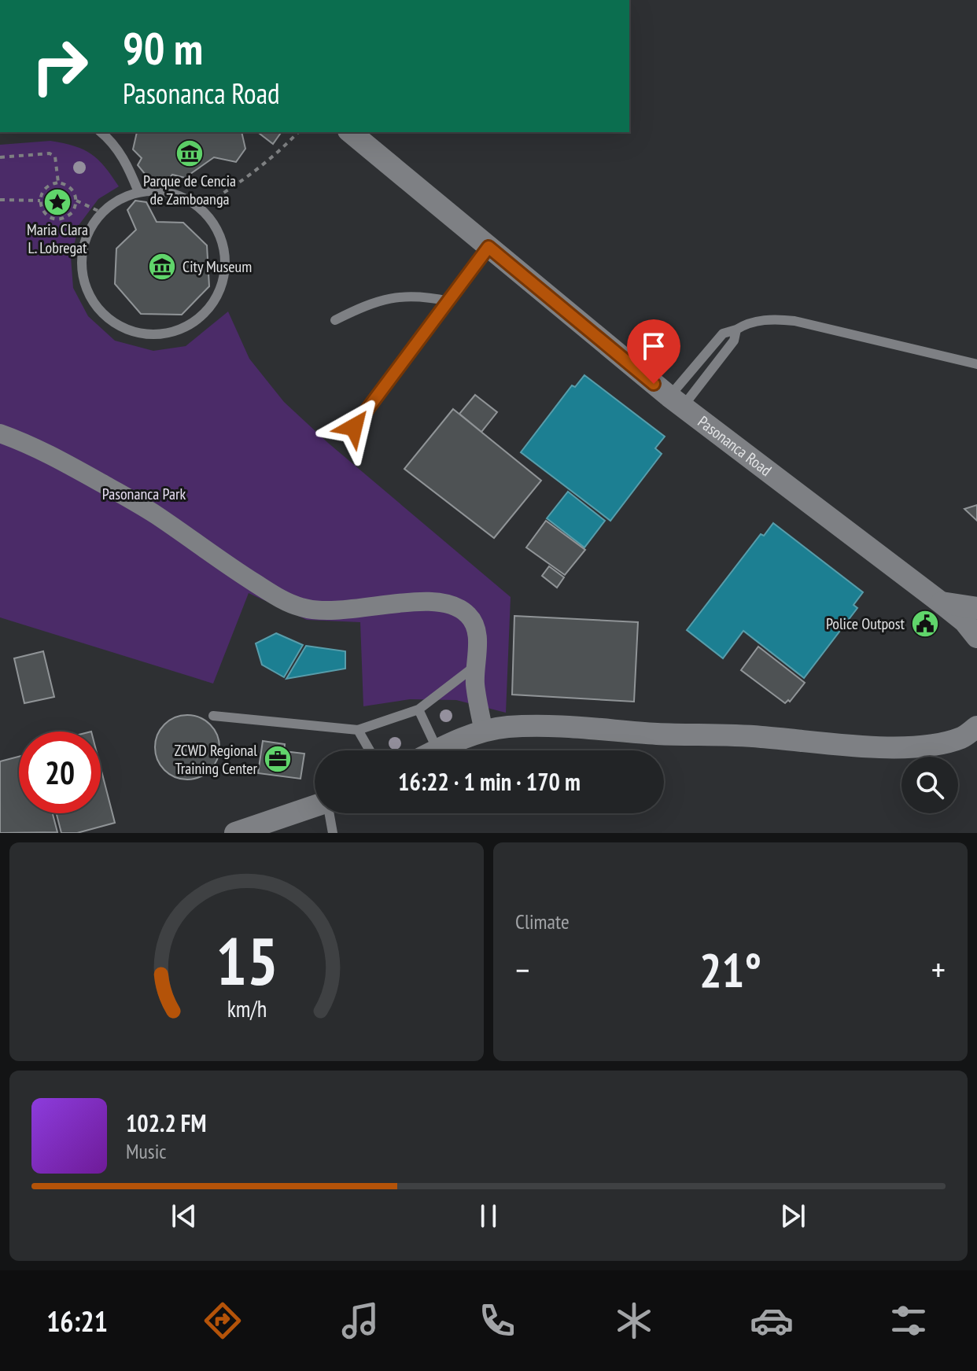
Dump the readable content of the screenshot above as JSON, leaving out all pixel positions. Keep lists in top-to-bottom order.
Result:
{
  "streets": {
    "street": ["Pasonanca Road"]
  },
  "parks": ["Pasonanca Park"],
  "places": {
    "museum": ["Parque de Cencia de Zamboanga", "City Museum"],
    "place": ["Maria Clara L. Lobregat"],
    "public building": ["Police Outpost"],
    "office": ["ZCWD Regional Training Center"]
  },
  "page": {
    "turn": ["90 m", "Pasonanca Road"],
    "limit": "20",
    "trip": "16:22 · 1 min · 170 m",
    "tile": "Climate",
    "heat": ["−", "21°", "+"],
    "song": ["102.2 FM", "Music"],
    "tabs": "16:21",
    "gauge": ["15", "km/h"]
  }
}
